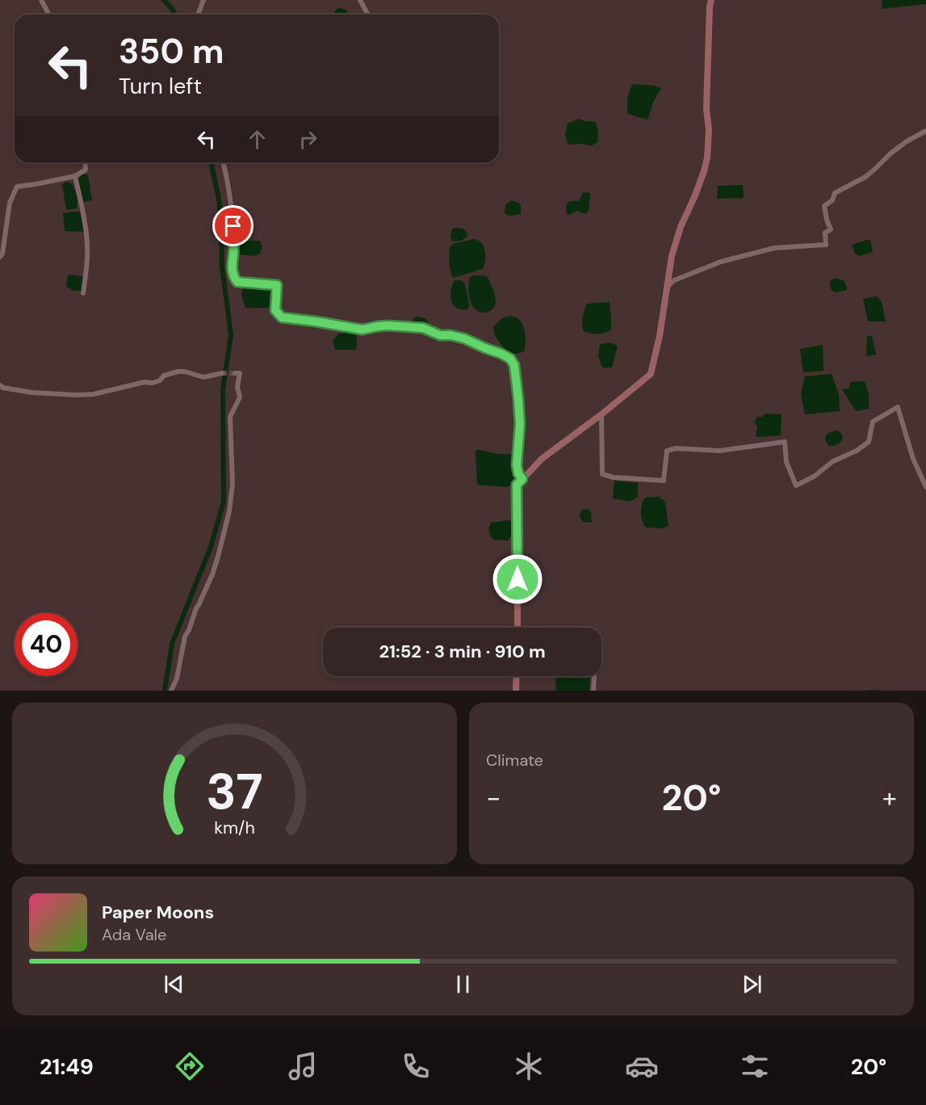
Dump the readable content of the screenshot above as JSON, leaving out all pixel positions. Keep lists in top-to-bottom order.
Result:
{
  "page": {
    "turn": ["350 m", "Turn left"],
    "limit": "40",
    "trip": "21:52 · 3 min · 910 m",
    "tile": "Climate",
    "heat": ["−", "20°", "+"],
    "song": ["Paper Moons", "Ada Vale"],
    "tabs": ["21:49", "20°"],
    "gauge": ["37", "km/h"]
  }
}
